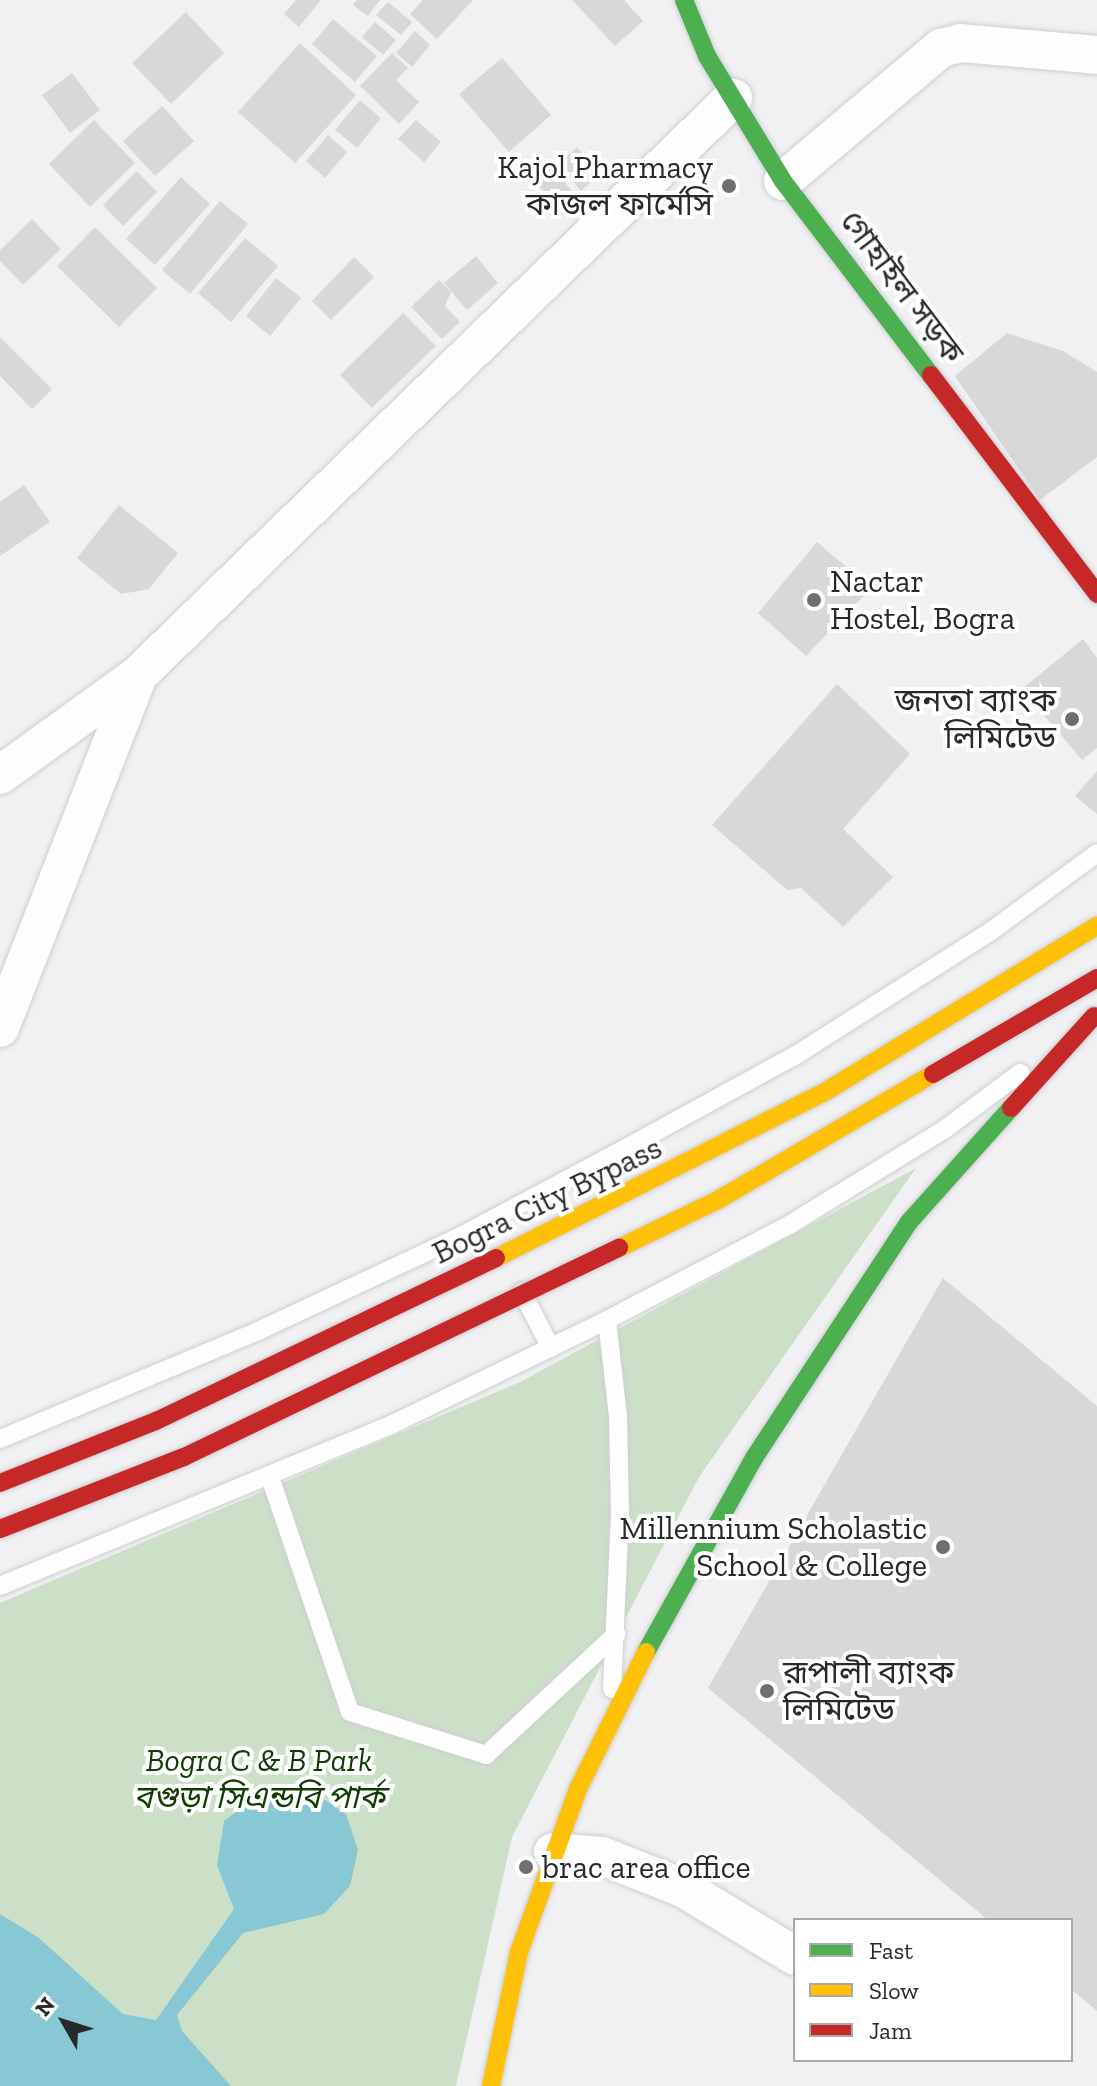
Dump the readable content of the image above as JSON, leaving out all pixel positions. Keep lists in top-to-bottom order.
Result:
{
  "streets": {
    "main road": ["গোহাইল সড়ক", "Bogra City Bypass"]
  },
  "parks": ["Bogra C & B Park বগুড়া সিএন্ডবি পার্ক"],
  "places": [
    "Kajol Pharmacy কাজল ফার্মেসি",
    "Nactar Hostel, Bogra",
    "জনতা ব্যাংক লিমিটেড",
    "Millennium Scholastic School & College",
    "রূপালী ব্যাংক লিমিটেড",
    "brac area office"
  ],
  "legend": ["Fast", "Slow", "Jam"],
  "north": "top left"
}
